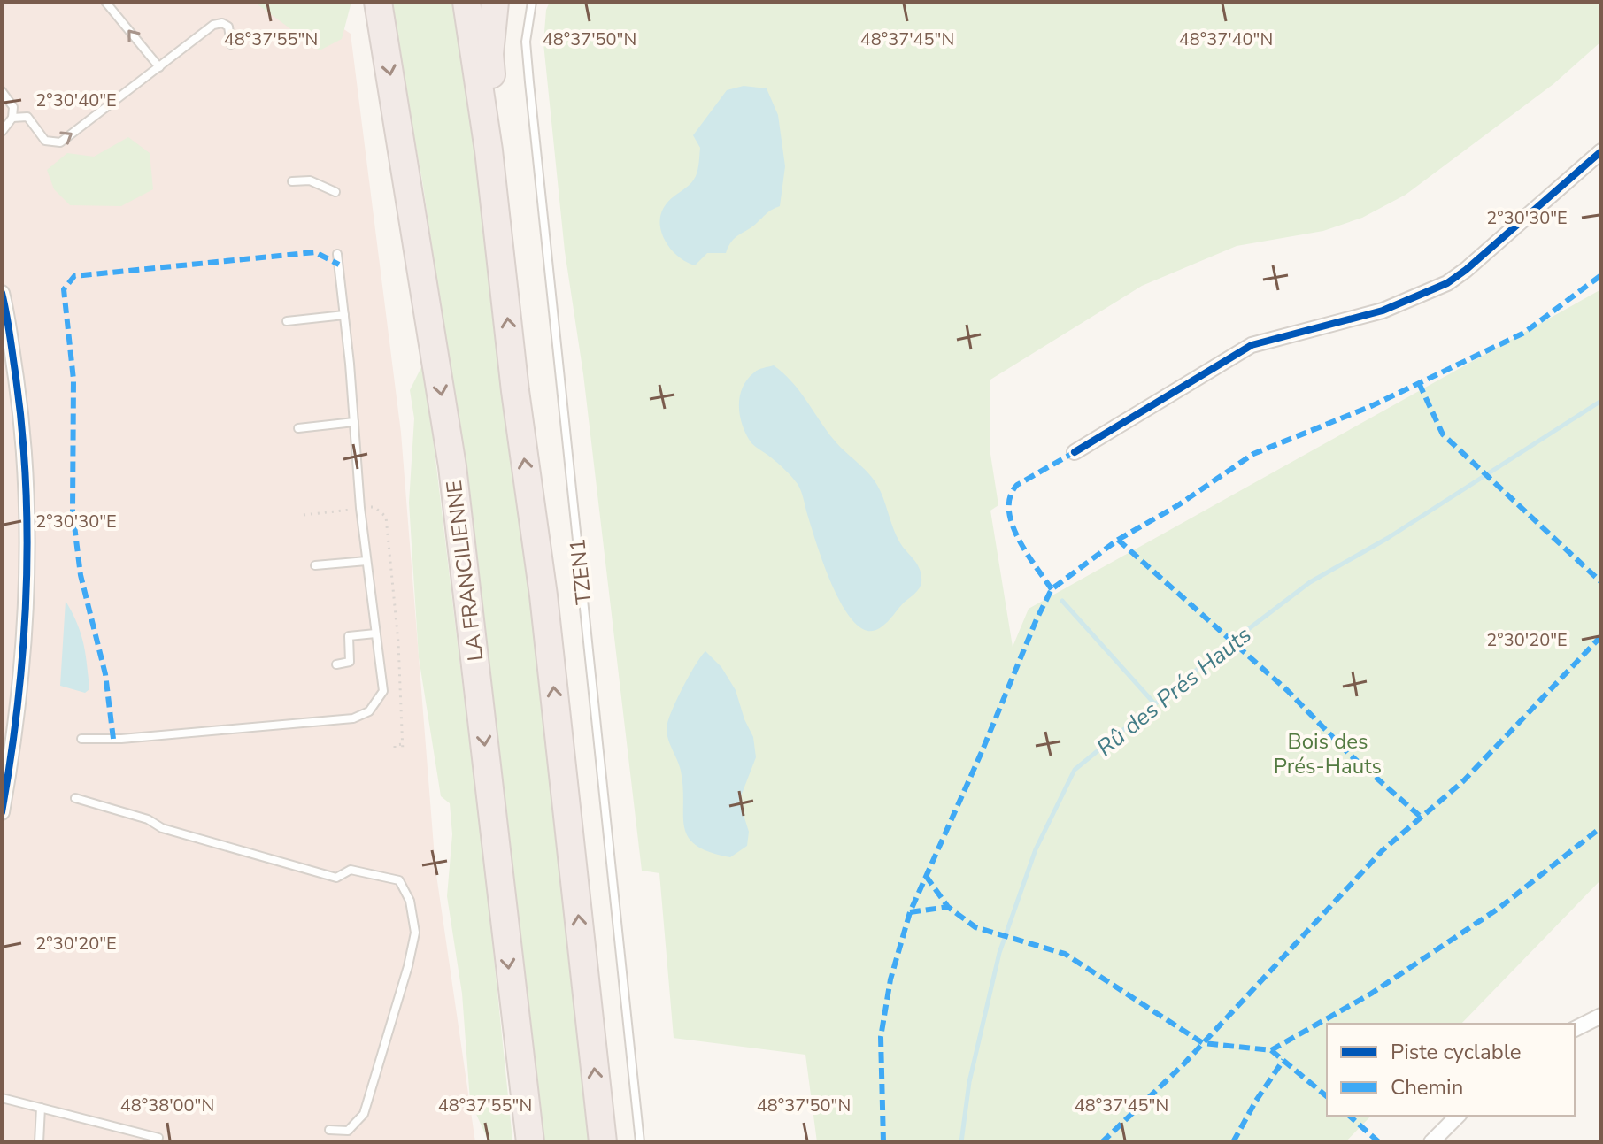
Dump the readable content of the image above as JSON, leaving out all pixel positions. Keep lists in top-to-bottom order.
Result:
{
  "streets": {
    "highway": ["LA FRANCILIENNE"],
    "lane": ["TZEN1"]
  },
  "water": ["Rû des Prés Hauts"],
  "parks": ["Bois des Prés-Hauts"],
  "legend": ["Piste cyclable", "Chemin"],
  "coordinates": [
    "48°37'55\"N",
    "48°37'50\"N",
    "48°37'45\"N",
    "48°37'40\"N",
    "2°30'40\"E",
    "2°30'30\"E",
    "2°30'20\"E",
    "48°38'00\"N"
  ]
}
